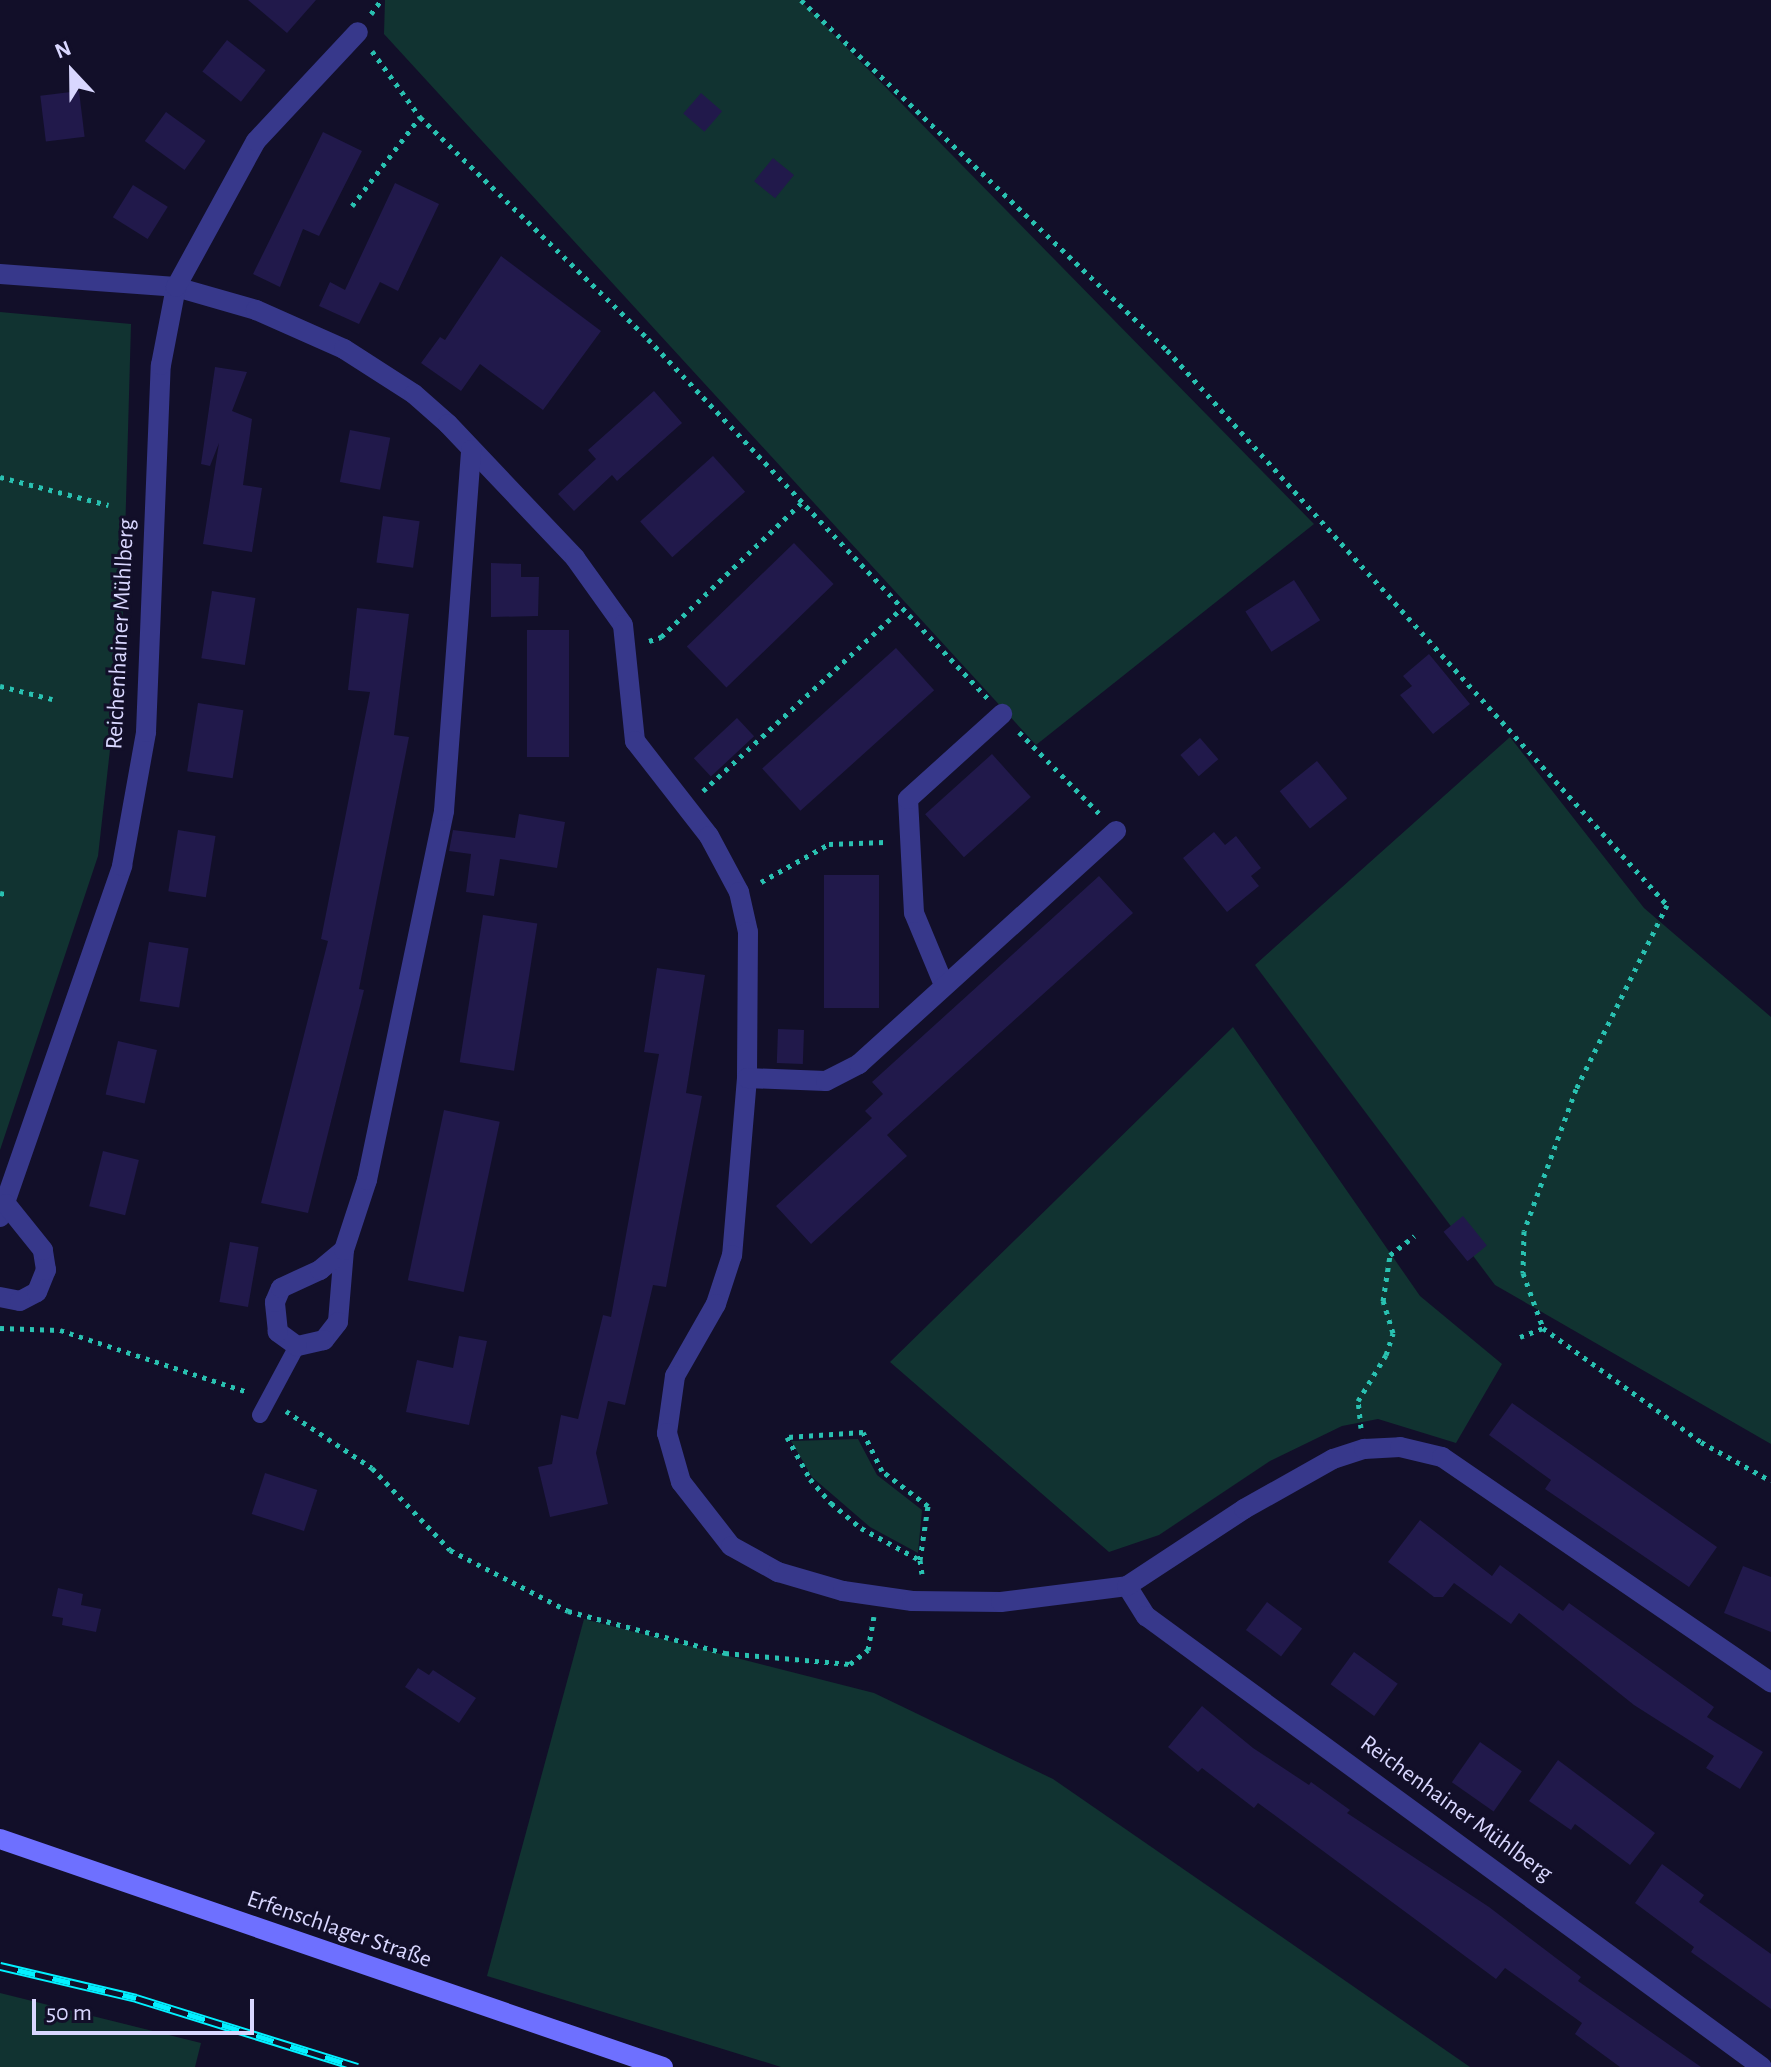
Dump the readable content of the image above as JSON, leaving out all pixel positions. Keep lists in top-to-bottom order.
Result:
{
  "streets": {
    "main road": ["Erfenschlager Straße"],
    "street": ["Reichenhainer Mühlberg"]
  },
  "scale_bar": "50 m",
  "north": "top"
}
